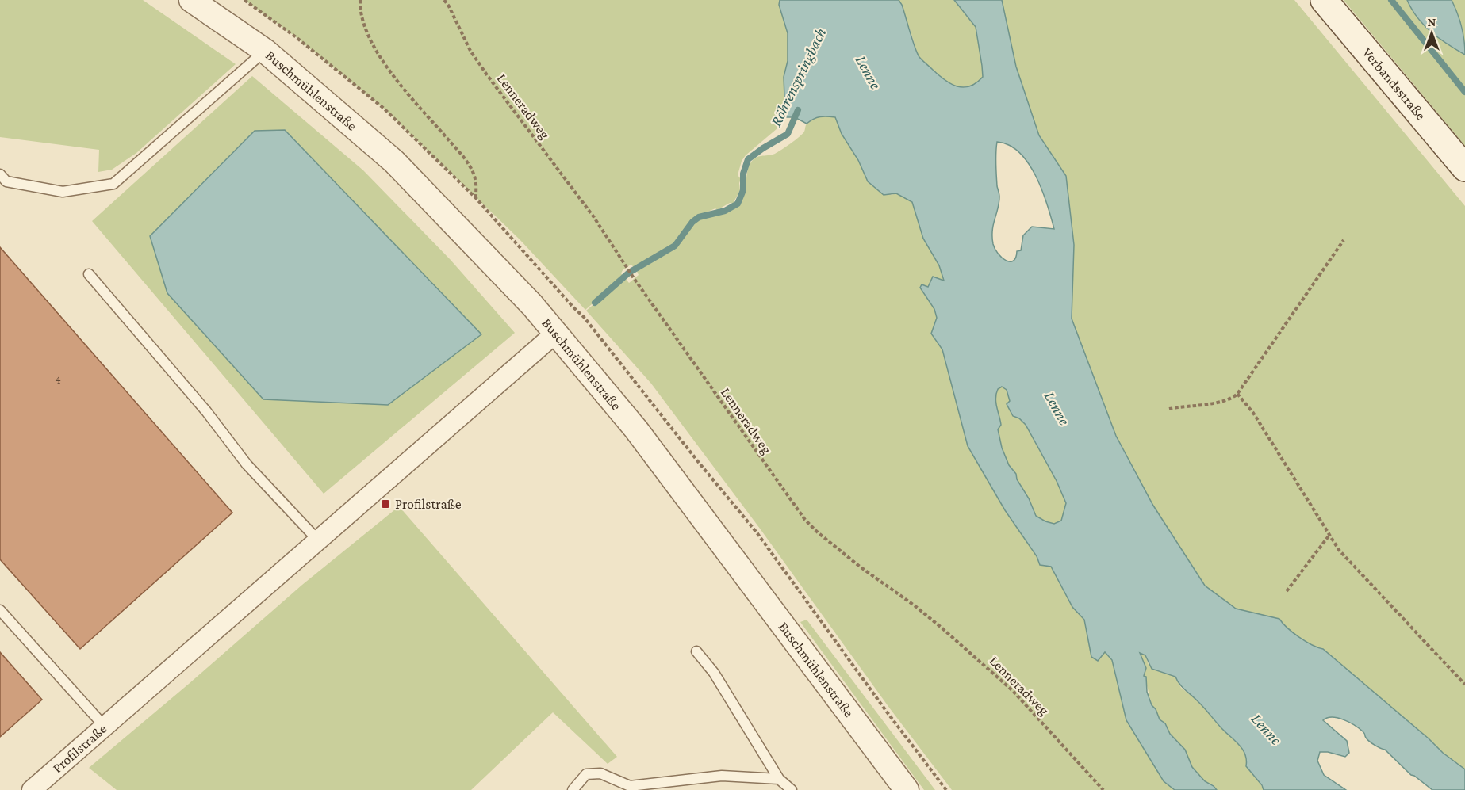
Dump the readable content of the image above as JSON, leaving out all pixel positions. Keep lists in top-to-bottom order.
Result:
{
  "streets": {
    "main road": ["Verbandsstraße"],
    "street": ["Buschmühlenstraße", "Profilstraße"],
    "path": ["Lenneradweg"]
  },
  "crossings": [
    ["Buschmühlenstraße", "Profilstraße"]
  ],
  "water": ["Lenne", "Röhrenspringbach"],
  "places": {
    "transit": ["Profilstraße"]
  },
  "house_numbers": ["4"],
  "north": "top"
}
